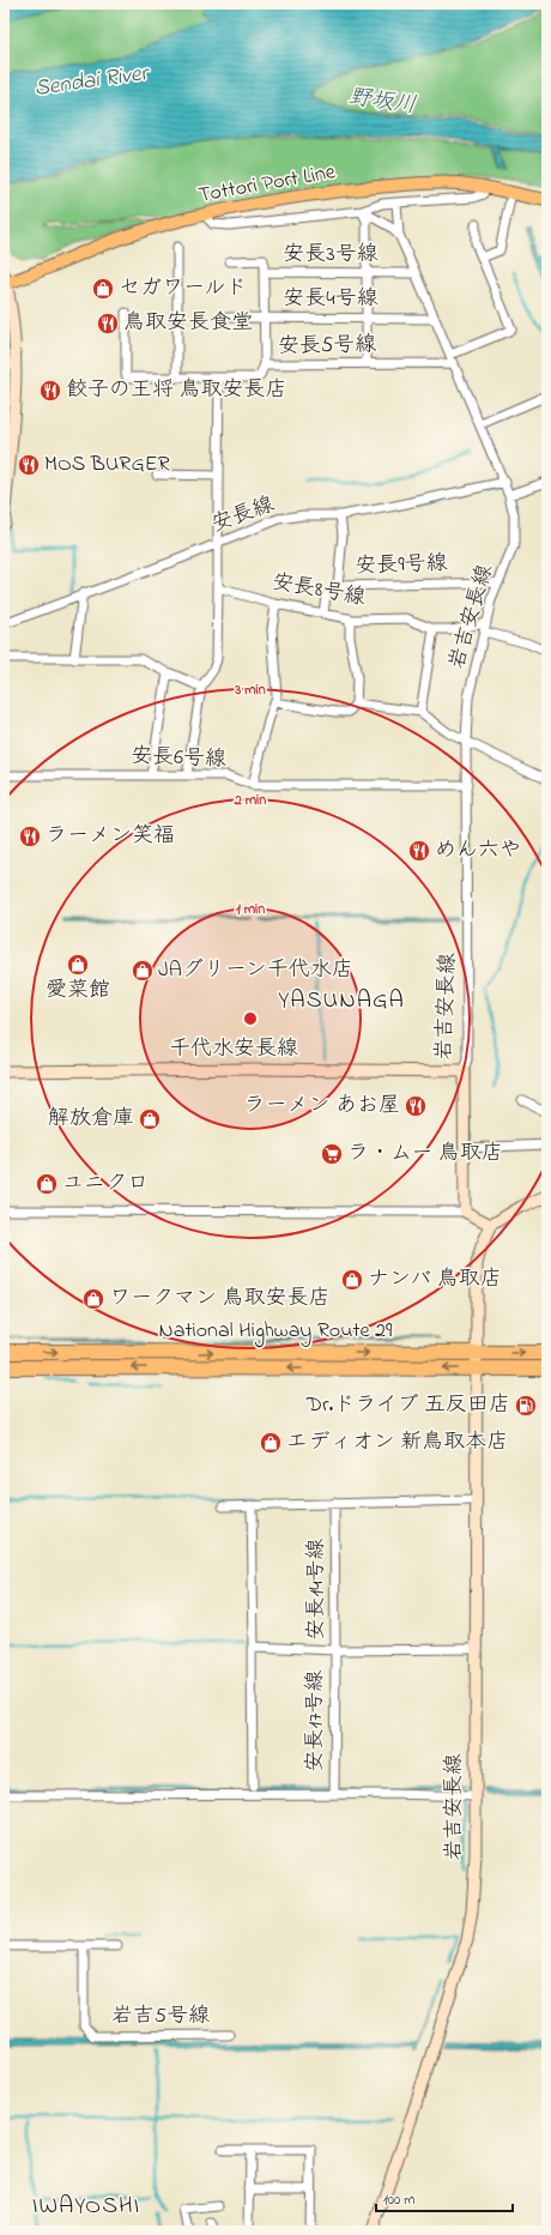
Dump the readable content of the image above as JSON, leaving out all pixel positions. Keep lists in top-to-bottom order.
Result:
{
  "streets": {
    "highway": ["National Highway Route 29"],
    "main road": ["Tottori Port Line"],
    "street": [
      "安長3号線",
      "安長4号線",
      "安長5号線",
      "安長線",
      "安長9号線",
      "安長8号線",
      "岩吉安長線",
      "安長6号線",
      "千代水安長線",
      "安長14号線",
      "安長17号線",
      "岩吉5号線"
    ]
  },
  "crossings": [
    ["安長3号線", "安長5号線"],
    ["安長3号線", "岩吉安長線"],
    ["安長4号線", "安長5号線"],
    ["安長4号線", "岩吉安長線"],
    ["安長5号線", "岩吉安長線"],
    ["安長線", "岩吉安長線"],
    ["安長9号線", "安長8号線"],
    ["安長9号線", "岩吉安長線"],
    ["安長8号線", "岩吉安長線"],
    ["安長8号線", "安長6号線"],
    ["岩吉安長線", "千代水安長線"],
    ["岩吉安長線", "National Highway Route 29"],
    ["岩吉安長線", "安長14号線"],
    ["安長14号線", "安長17号線"]
  ],
  "districts": ["YASUNAGA", "IWAYOSHI"],
  "water": ["Sendai River", "野坂川"],
  "places": {
    "shop": [
      "セガワールド",
      "愛菜館",
      "JAグリーン千代水店",
      "解放倉庫",
      "ユニクロ",
      "ナンバ 鳥取店",
      "ワークマン 鳥取安長店",
      "エディオン 新鳥取本店"
    ],
    "restaurant": [
      "鳥取安長食堂",
      "餃子の王将 鳥取安長店",
      "MOS BURGER",
      "ラーメン笑福",
      "めん六や",
      "ラーメン あお屋"
    ],
    "supermarket": ["ラ・ムー 鳥取店"],
    "fuel station": ["Dr.ドライブ 五反田店"]
  },
  "scale_bar": "100 m",
  "rings": ["3 min", "2 min", "1 min"]
}
